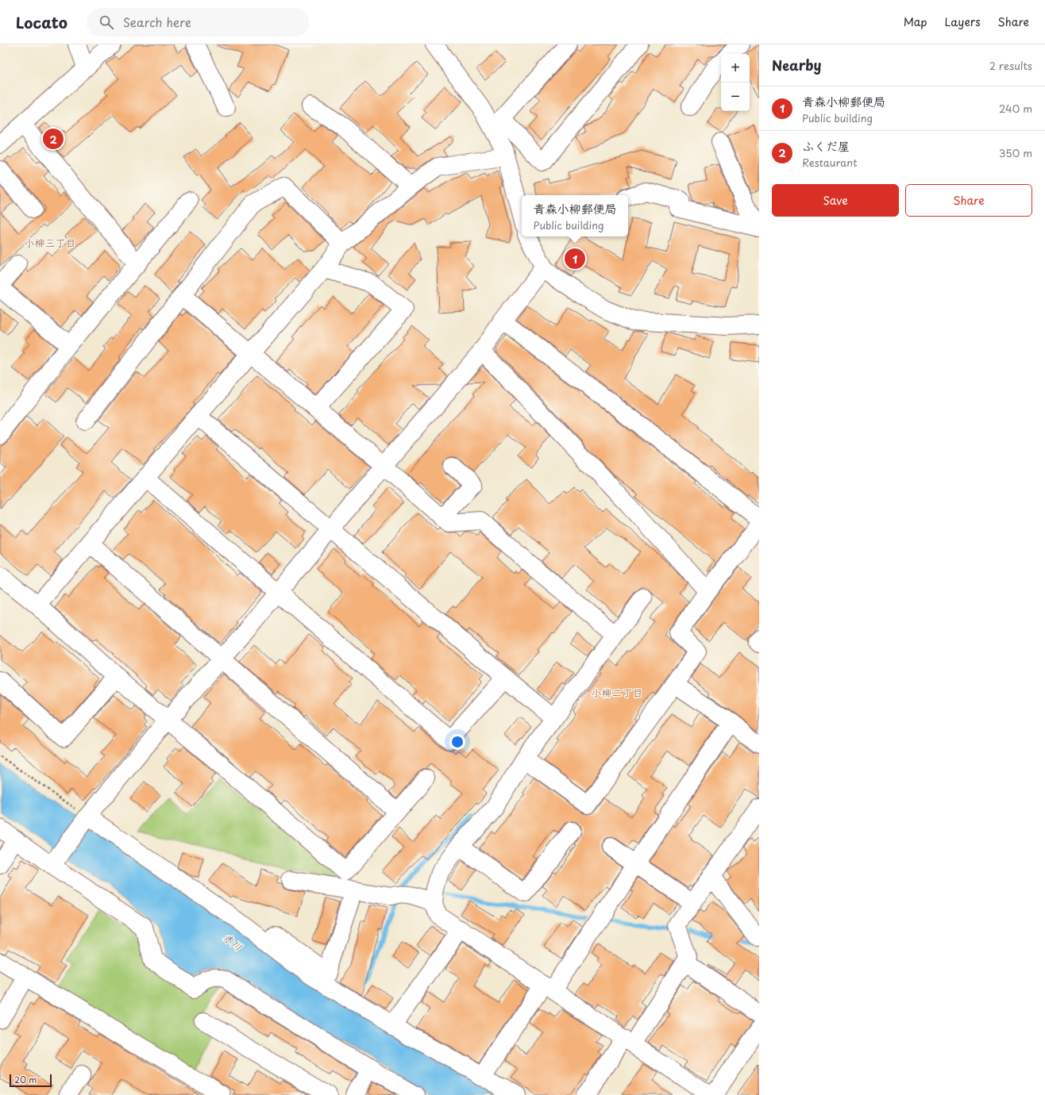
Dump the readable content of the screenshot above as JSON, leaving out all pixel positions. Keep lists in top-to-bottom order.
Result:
{
  "districts": ["小柳三丁目", "小柳二丁目"],
  "water": ["赤川"],
  "scale_bar": "20 m",
  "page": {
    "header": "Locato",
    "search": "Search here",
    "nav": ["Map", "Layers", "Share"],
    "heading": ["Nearby", "2 results"],
    "map_buttons": ["+", "−"],
    "list": [
      {
        "mark": "1",
        "name": "青森小柳郵便局",
        "note": "Public building",
        "value": "240 m"
      },
      {
        "mark": "2",
        "name": "ふくだ屋",
        "note": "Restaurant",
        "value": "350 m"
      }
    ],
    "pins": ["2", "1"],
    "buttons": ["Save", "Share"],
    "popup": ["青森小柳郵便局", "Public building"],
    "scale": "20 m"
  }
}
